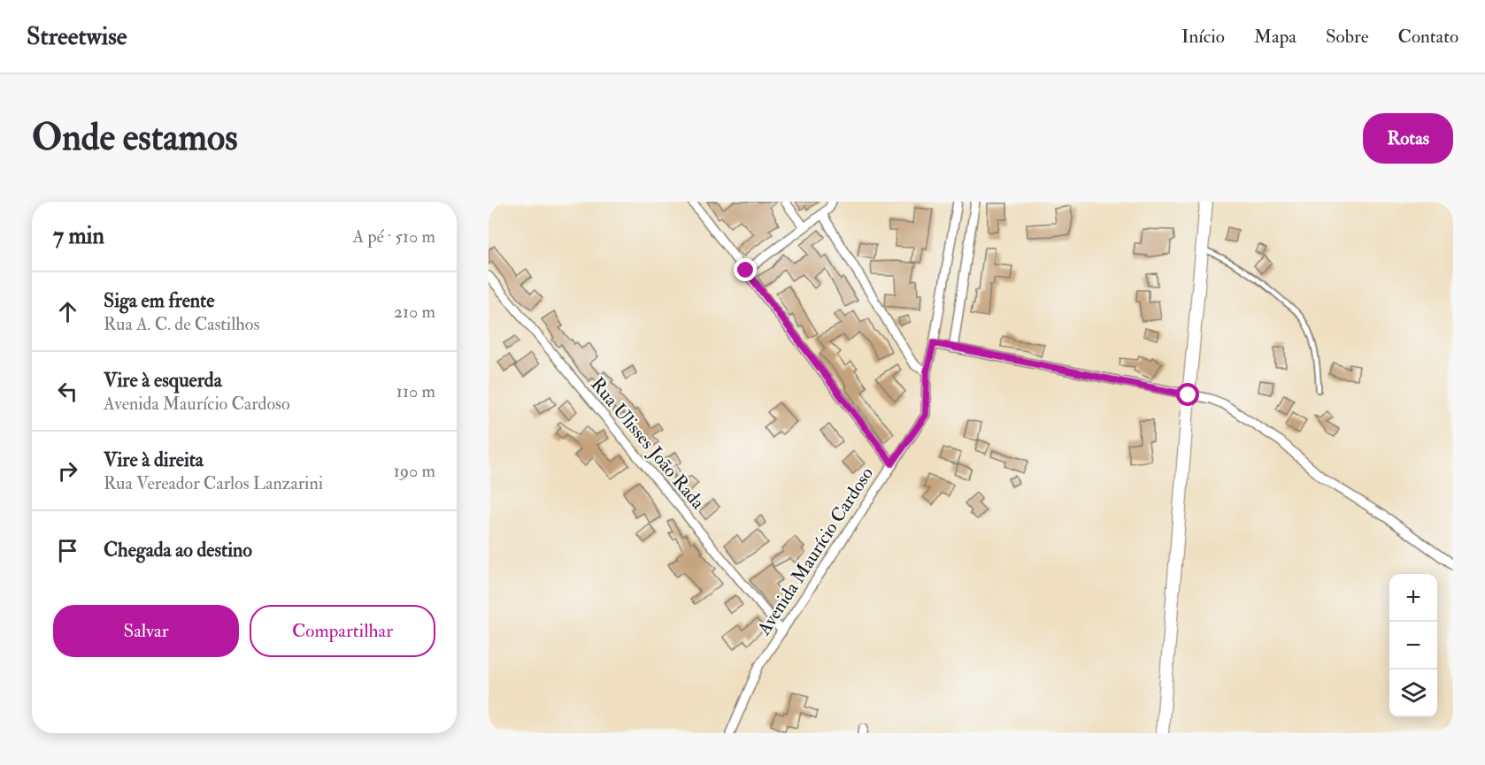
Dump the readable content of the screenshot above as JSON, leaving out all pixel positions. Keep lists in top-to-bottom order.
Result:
{
  "streets": {
    "street": ["Rua Ulisses João Rada", "Avenida Maurício Cardoso"]
  },
  "crossings": [
    ["Rua Ulisses João Rada", "Avenida Maurício Cardoso"]
  ],
  "page": {
    "header": "Streetwise",
    "nav": [
      "Início",
      "Mapa",
      "Sobre",
      "Contato"
    ],
    "buttons": [
      "Rotas",
      ["Salvar", "Compartilhar"]
    ],
    "title": "Onde estamos",
    "heading": ["7 min", "A pé · 510 m"],
    "list": [
      ["Siga em frente", "Rua A. C. de Castilhos", "210 m"],
      ["Vire à esquerda", "Avenida Maurício Cardoso", "110 m"],
      ["Vire à direita", "Rua Vereador Carlos Lanzarini", "190 m"],
      "Chegada ao destino"
    ],
    "map_buttons": ["+", "−"]
  }
}
